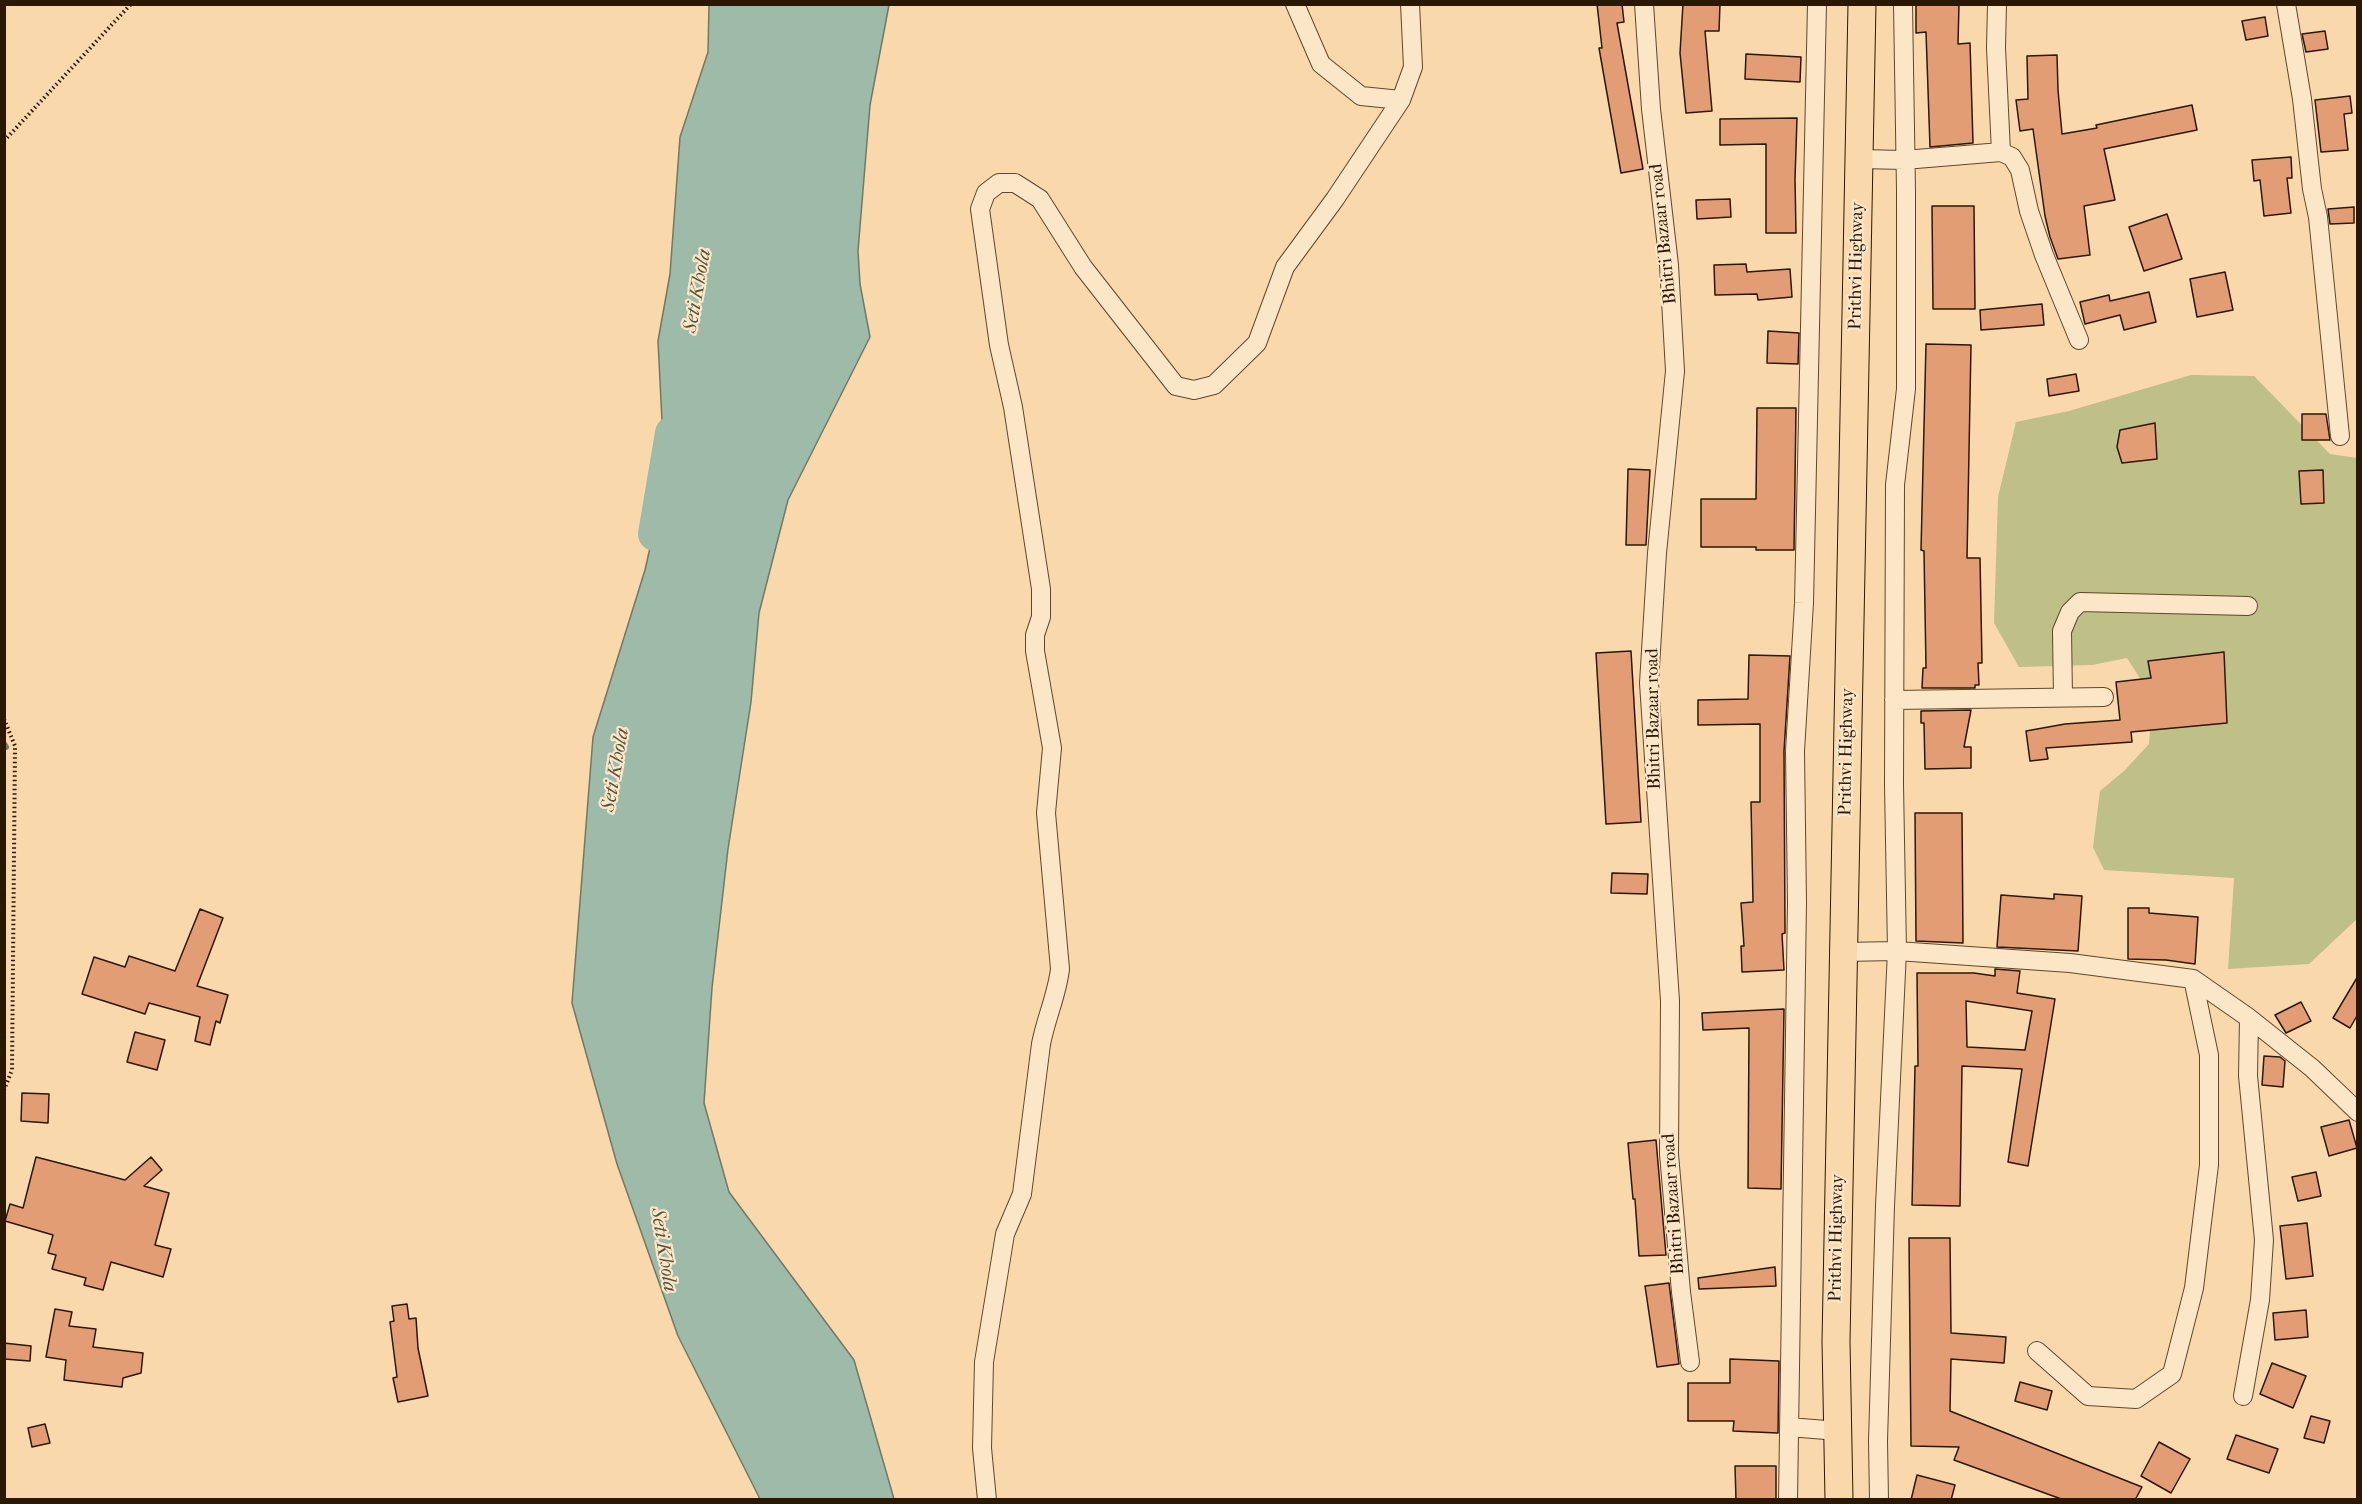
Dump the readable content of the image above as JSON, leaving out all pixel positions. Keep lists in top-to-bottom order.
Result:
{
  "streets": {
    "highway": ["Prithvi Highway"],
    "street": ["Bhitri Bazaar road"]
  },
  "water": ["Seti Khola"]
}
